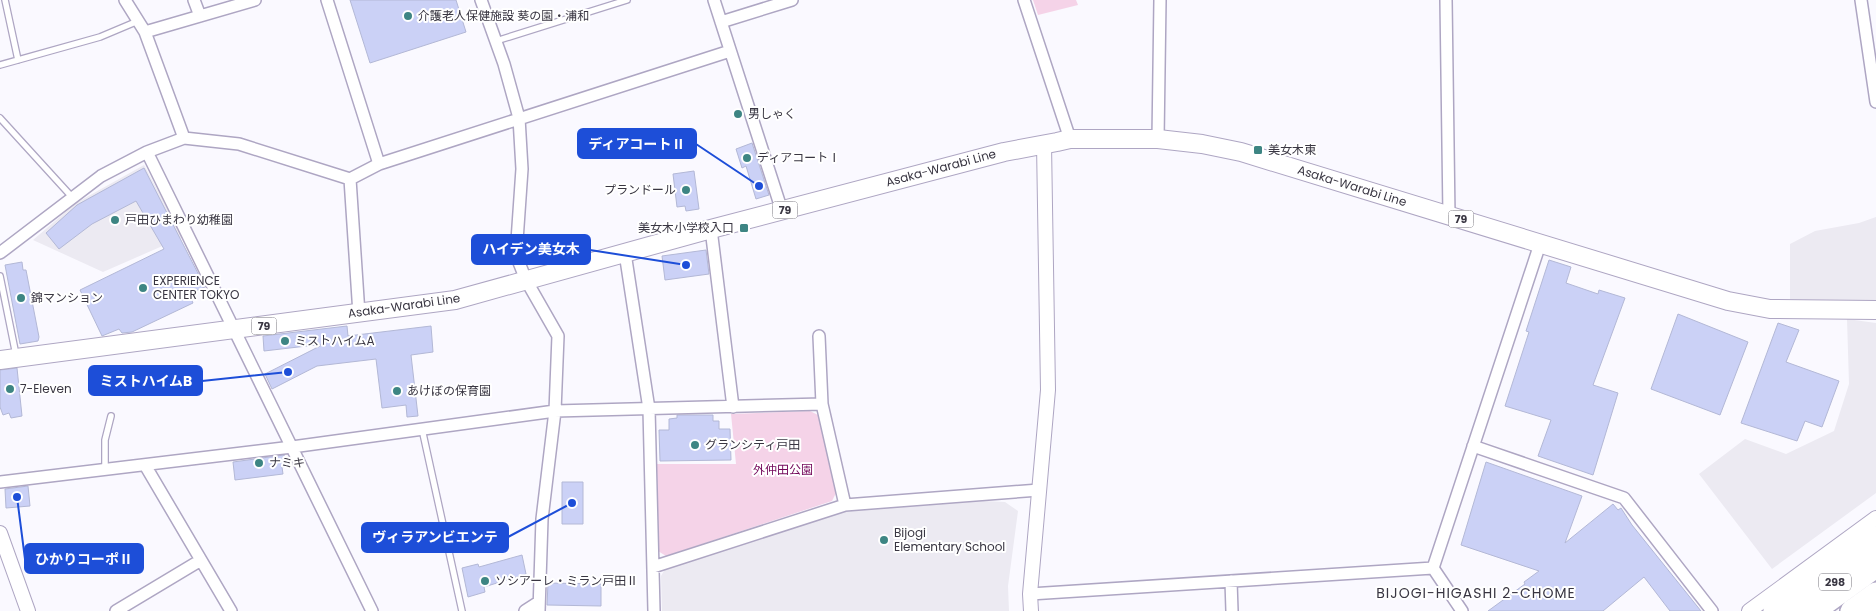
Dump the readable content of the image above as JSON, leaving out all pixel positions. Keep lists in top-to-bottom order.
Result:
{
  "streets": {
    "highway": ["298"],
    "main road": ["Asaka-Warabi Line", "79"]
  },
  "districts": ["BIJOGI-HIGASHI 2-CHOME"],
  "parks": ["外仲田公園"],
  "places": {
    "other": [
      "介護老人保健施設 葵の園・浦和",
      "男しゃく",
      "ディアコートⅠ",
      "ディアコートⅡ",
      "プランドール",
      "戸田ひまわり幼稚園",
      "ハイデン美女木",
      "EXPERIENCE CENTER TOKYO",
      "錦マンション",
      "ミストハイムA",
      "ミストハイムB",
      "7-Eleven",
      "あけぼの保育園",
      "グランシティ戸田",
      "ナミキ",
      "ひかりコーポⅡ",
      "ヴィラアンビエンテ",
      "Bijogi Elementary School",
      "ソシアーレ・ミラン戸田Ⅱ"
    ],
    "transit": ["美女木東", "美女木小学校入口"]
  }
}
